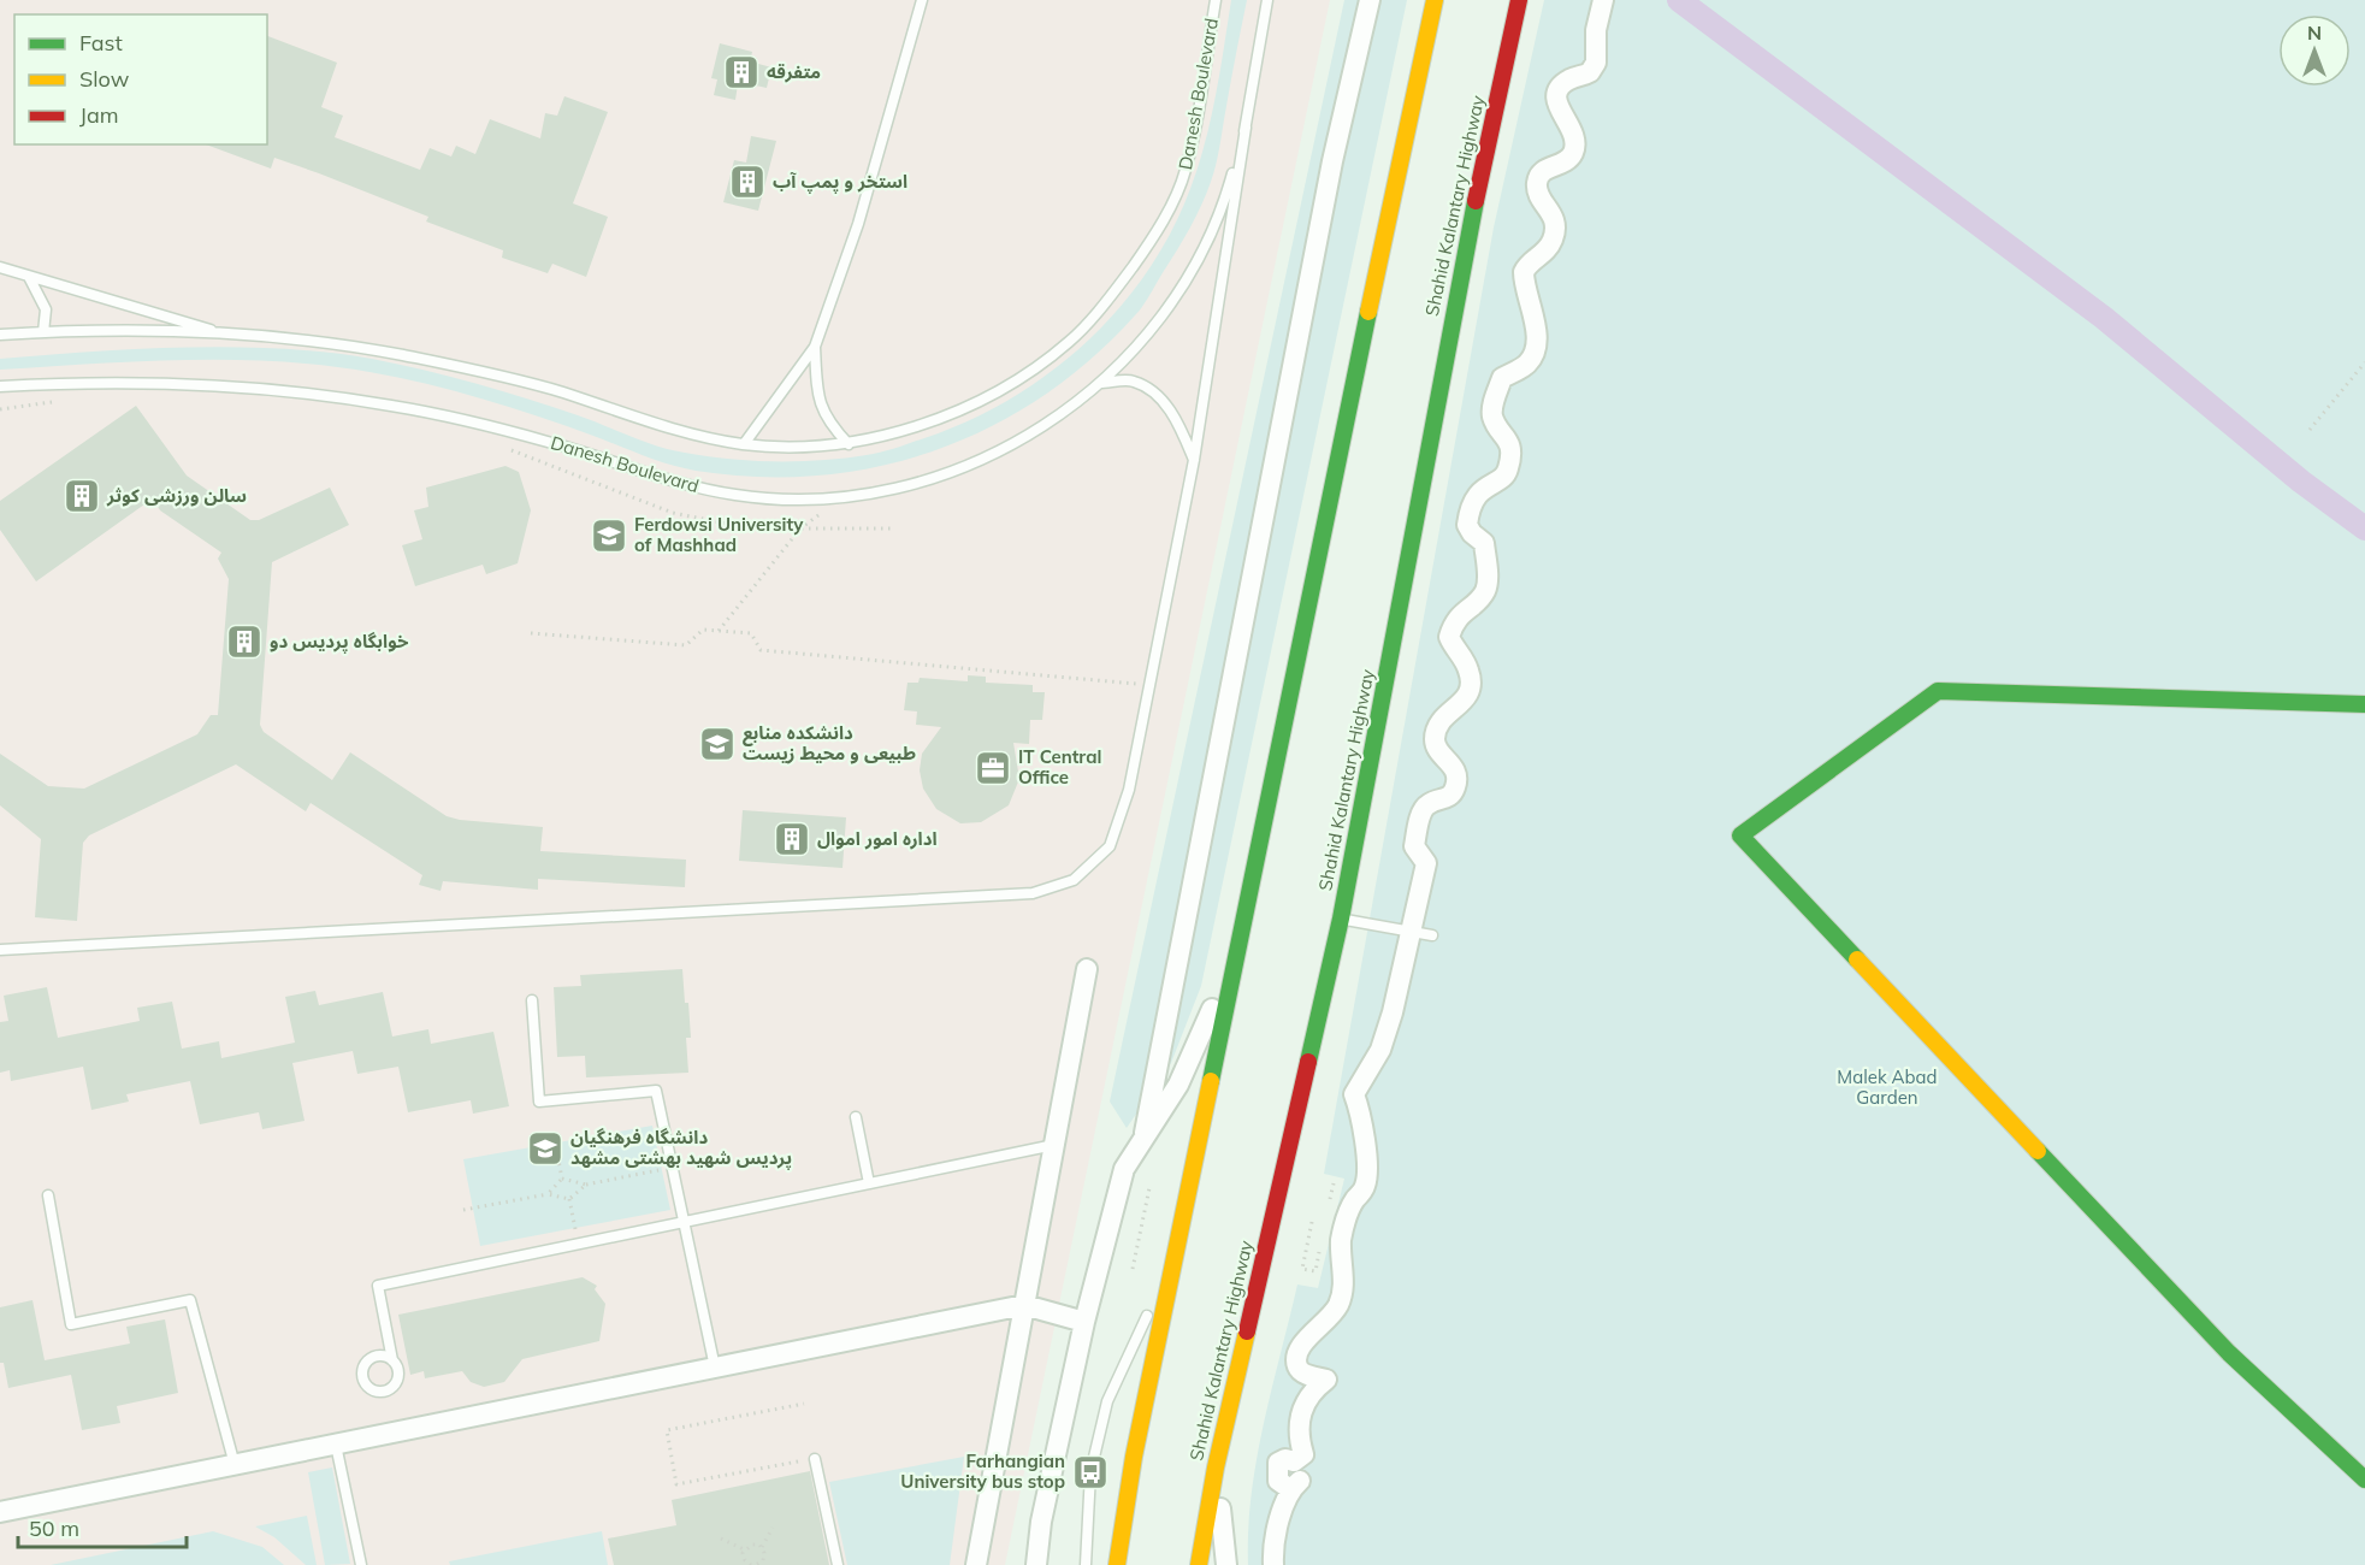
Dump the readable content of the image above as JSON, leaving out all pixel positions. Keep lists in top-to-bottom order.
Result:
{
  "streets": {
    "main road": ["Shahid Kalantary Highway"],
    "lane": ["Danesh Boulevard"]
  },
  "parks": ["Malek Abad Garden"],
  "places": {
    "building": [
      "متفرقه",
      "استخر و پمپ آب",
      "سالن ورزشی کوثر",
      "خوابگاه پردیس دو",
      "اداره امور اموال"
    ],
    "school or university": ["Ferdowsi University of Mashhad", "دانشکده منابع طبیعی و محیط زیست", "دانشگاه فرهنگیان پردیس شهید بهشتی مشهد"],
    "office": ["IT Central Office"],
    "bus stop": ["Farhangian University bus stop"]
  },
  "legend": ["Fast", "Slow", "Jam"],
  "scale_bar": "50 m",
  "north": "top"
}
